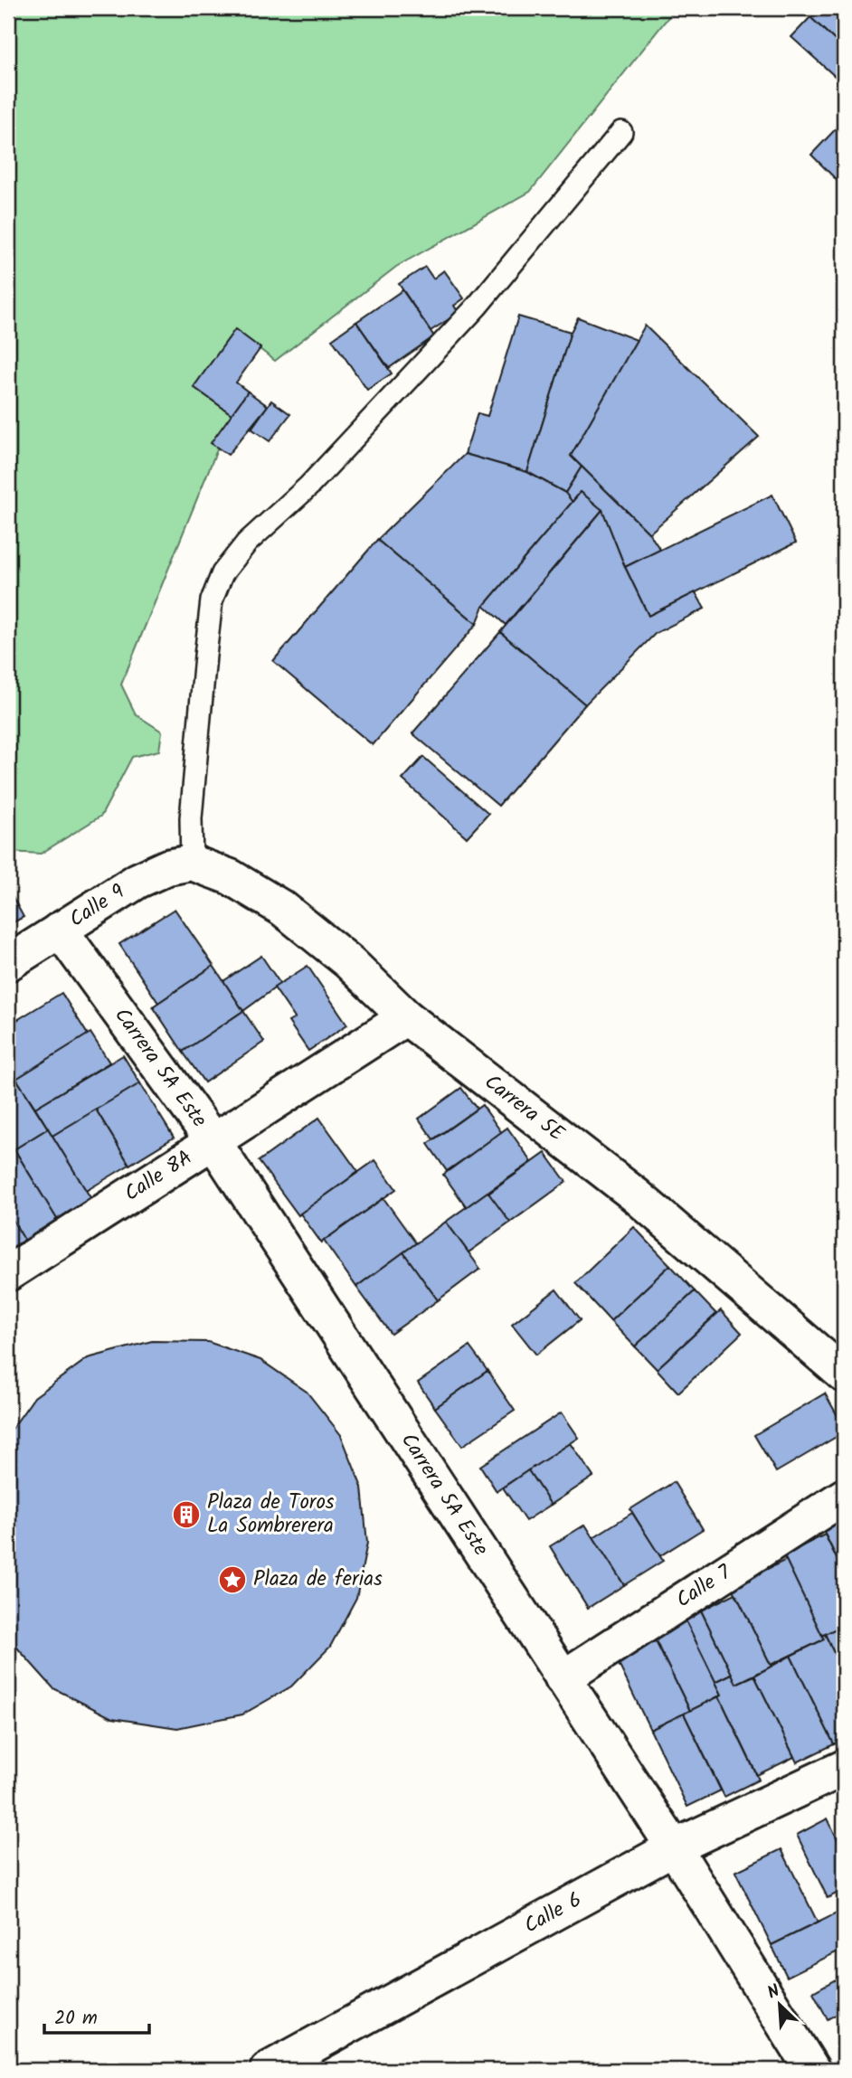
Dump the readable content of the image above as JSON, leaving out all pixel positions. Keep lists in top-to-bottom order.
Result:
{
  "streets": {
    "street": [
      "Calle 9",
      "Carrera 5A Este",
      "Carrera 5E",
      "Calle 8A",
      "Calle 7",
      "Calle 6"
    ]
  },
  "crossings": [
    ["Calle 9", "Carrera 5A Este"],
    ["Calle 9", "Carrera 5E"],
    ["Carrera 5A Este", "Calle 8A"],
    ["Carrera 5A Este", "Calle 7"],
    ["Carrera 5A Este", "Calle 6"],
    ["Carrera 5E", "Calle 8A"]
  ],
  "places": {
    "building": ["Plaza de Toros La Sombrerera"],
    "place": ["Plaza de ferias"]
  },
  "scale_bar": "20 m",
  "north": "top left"
}
